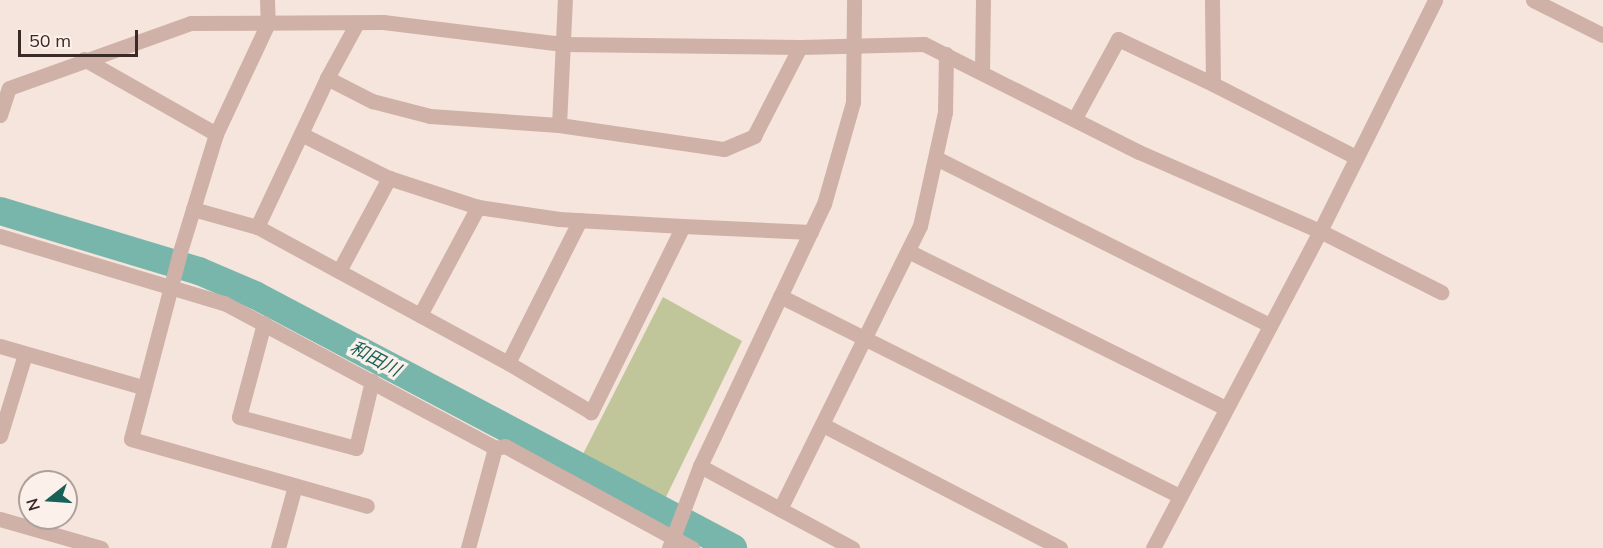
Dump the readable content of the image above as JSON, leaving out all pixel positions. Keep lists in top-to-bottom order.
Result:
{
  "water": ["和田川"],
  "scale_bar": "50 m",
  "north": "left"
}
